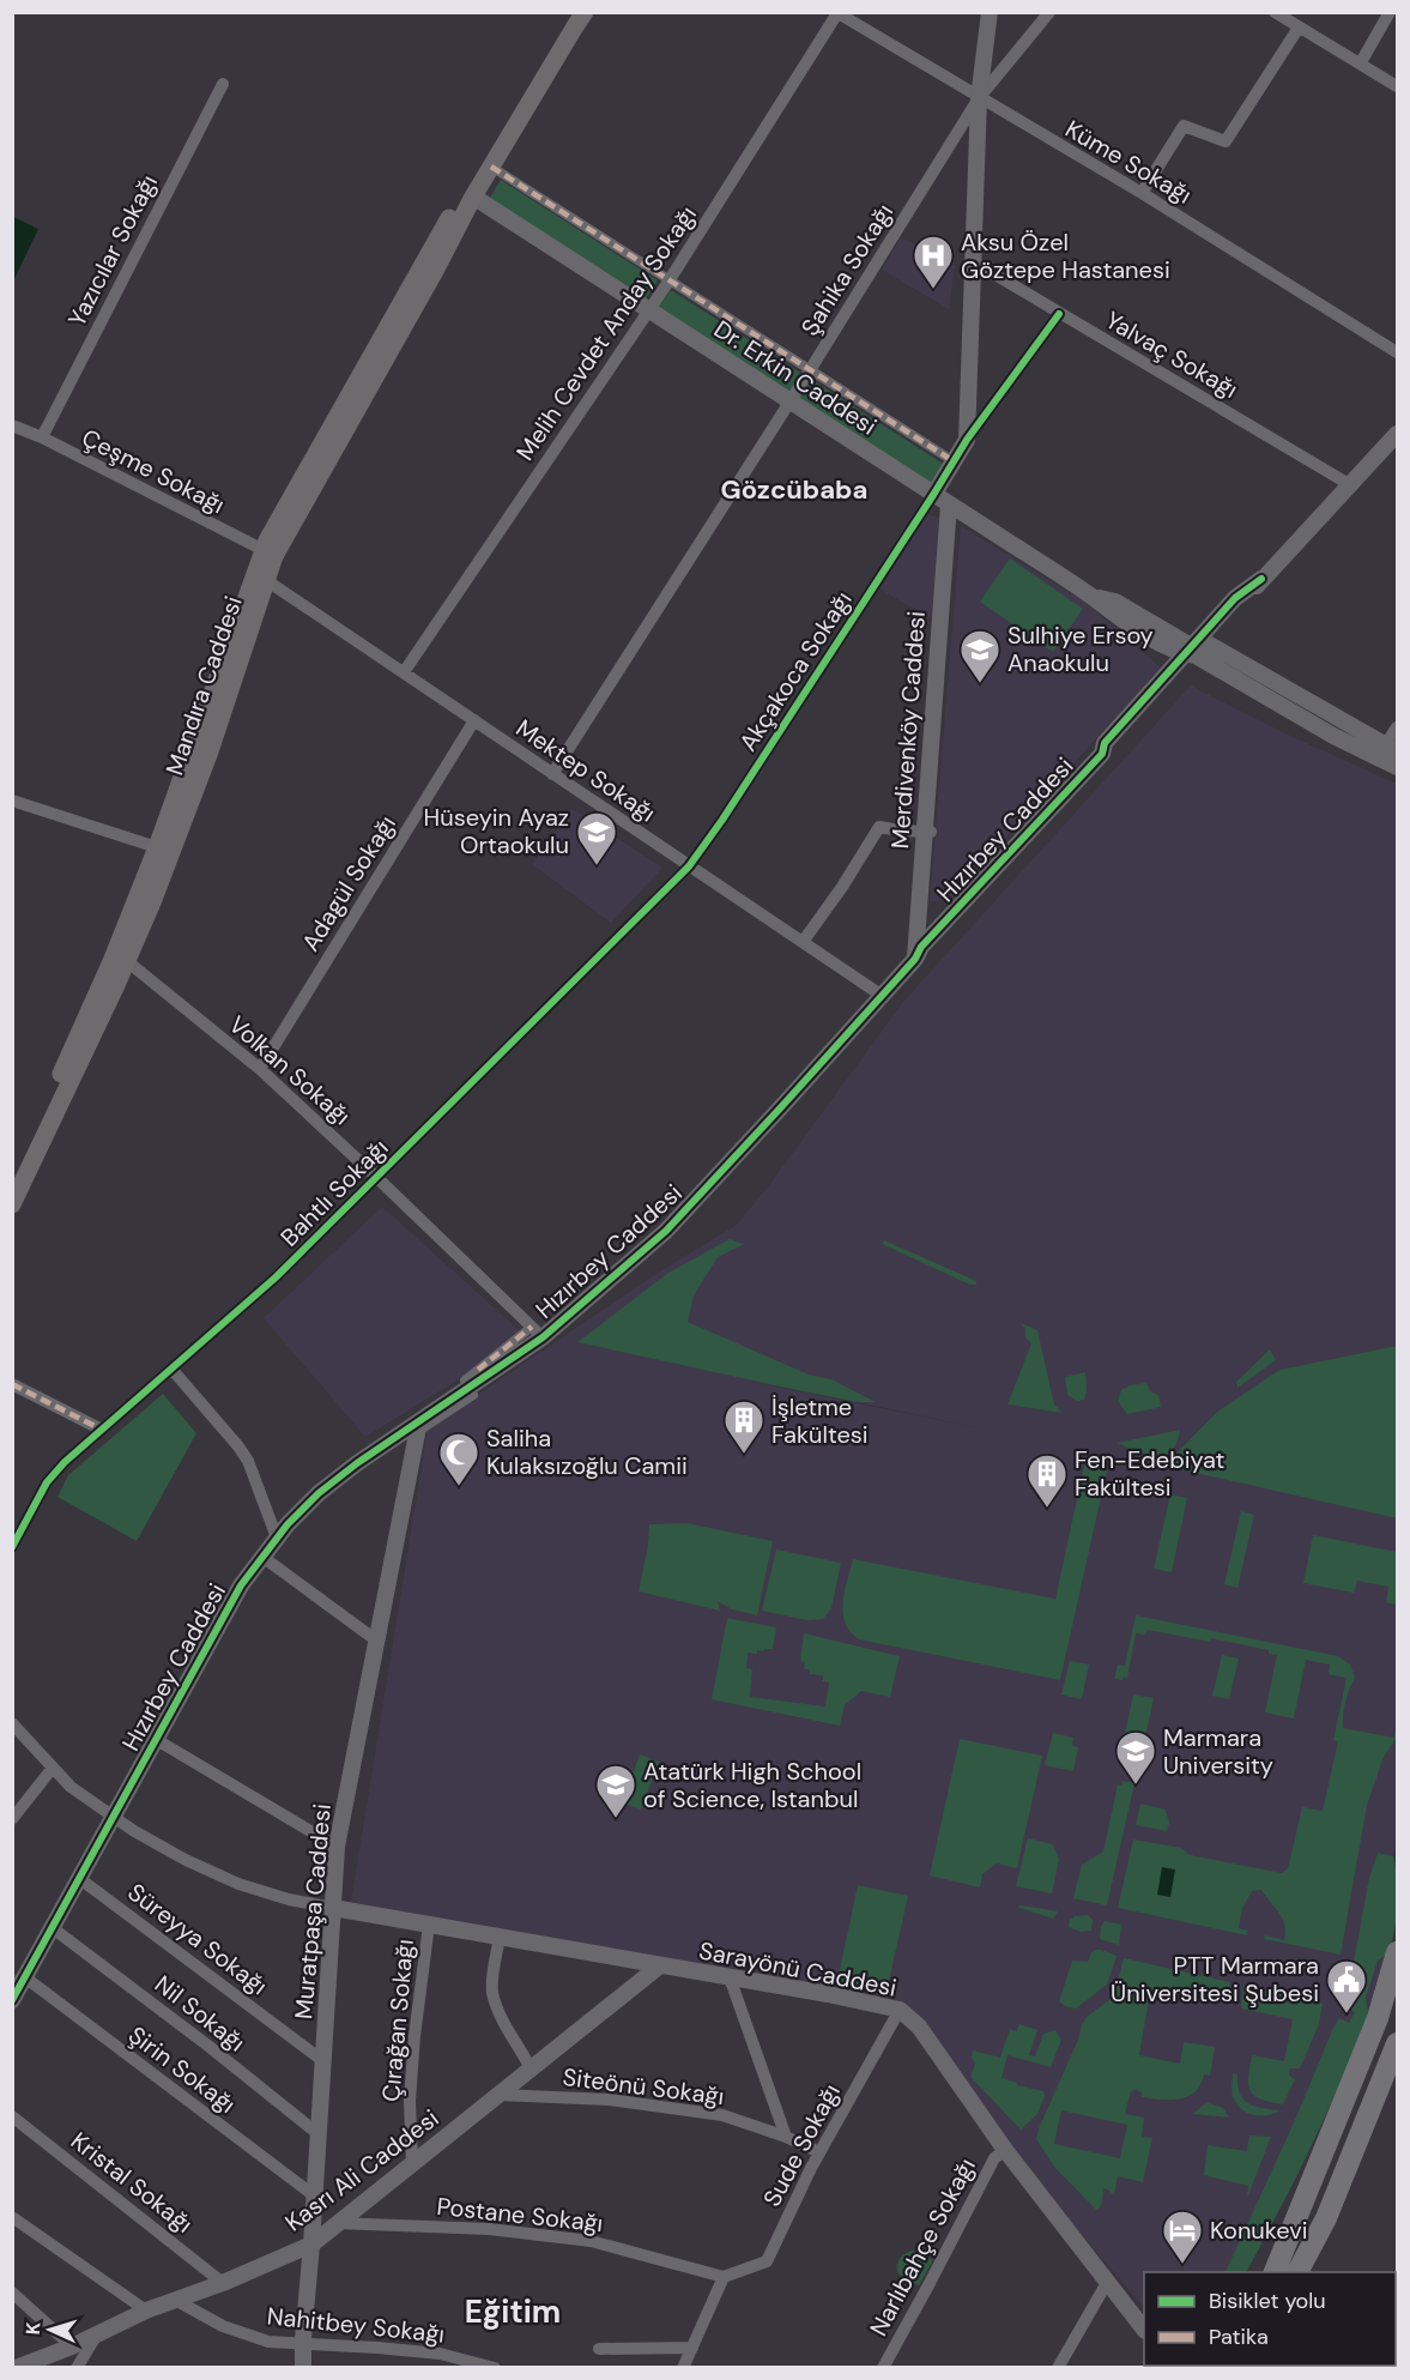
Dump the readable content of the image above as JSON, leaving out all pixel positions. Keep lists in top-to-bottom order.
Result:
{
  "streets": {
    "main road": ["Mandıra Caddesi"],
    "street": [
      "Küme Sokağı",
      "Yazıcılar Sokağı",
      "Şahika Sokağı",
      "Melih Cevdet Anday Sokağı",
      "Yalvaç Sokağı",
      "Dr. Erkin Caddesi",
      "Çeşme Sokağı",
      "Akçakoca Sokağı",
      "Mektep Sokağı",
      "Hızırbey Caddesi",
      "Adagül Sokağı",
      "Volkan Sokağı",
      "Bahtlı Sokağı",
      "Muratpaşa Caddesi",
      "Süreyya Sokağı",
      "Sarayönü Caddesi",
      "Nil Sokağı",
      "Çırağan Sokağı",
      "Şirin Sokağı",
      "Siteönü Sokağı",
      "Sude Sokağı",
      "Kasrı Ali Caddesi",
      "Kristal Sokağı",
      "Postane Sokağı",
      "Narlıbahçe Sokağı",
      "Nahitbey Sokağı"
    ]
  },
  "crossings": [
    ["Küme Sokağı", "Şahika Sokağı"],
    ["Küme Sokağı", "Melih Cevdet Anday Sokağı"],
    ["Yazıcılar Sokağı", "Çeşme Sokağı"],
    ["Şahika Sokağı", "Dr. Erkin Caddesi"],
    ["Şahika Sokağı", "Mektep Sokağı"],
    ["Melih Cevdet Anday Sokağı", "Dr. Erkin Caddesi"],
    ["Melih Cevdet Anday Sokağı", "Mektep Sokağı"],
    ["Yalvaç Sokağı", "Hızırbey Caddesi"],
    ["Dr. Erkin Caddesi", "Akçakoca Sokağı"],
    ["Dr. Erkin Caddesi", "Mandıra Caddesi"],
    ["Dr. Erkin Caddesi", "Hızırbey Caddesi"],
    ["Çeşme Sokağı", "Mandıra Caddesi"],
    ["Akçakoca Sokağı", "Mektep Sokağı"],
    ["Akçakoca Sokağı", "Bahtlı Sokağı"],
    ["Mandıra Caddesi", "Mektep Sokağı"],
    ["Mandıra Caddesi", "Volkan Sokağı"],
    ["Mektep Sokağı", "Hızırbey Caddesi"],
    ["Mektep Sokağı", "Adagül Sokağı"],
    ["Mektep Sokağı", "Bahtlı Sokağı"],
    ["Hızırbey Caddesi", "Volkan Sokağı"],
    ["Hızırbey Caddesi", "Muratpaşa Caddesi"],
    ["Hızırbey Caddesi", "Süreyya Sokağı"],
    ["Hızırbey Caddesi", "Nil Sokağı"],
    ["Hızırbey Caddesi", "Şirin Sokağı"],
    ["Adagül Sokağı", "Volkan Sokağı"],
    ["Volkan Sokağı", "Bahtlı Sokağı"],
    ["Muratpaşa Caddesi", "Süreyya Sokağı"],
    ["Muratpaşa Caddesi", "Sarayönü Caddesi"],
    ["Muratpaşa Caddesi", "Nil Sokağı"],
    ["Muratpaşa Caddesi", "Şirin Sokağı"],
    ["Muratpaşa Caddesi", "Kasrı Ali Caddesi"],
    ["Muratpaşa Caddesi", "Nahitbey Sokağı"],
    ["Sarayönü Caddesi", "Çırağan Sokağı"],
    ["Sarayönü Caddesi", "Sude Sokağı"],
    ["Sarayönü Caddesi", "Kasrı Ali Caddesi"],
    ["Sarayönü Caddesi", "Narlıbahçe Sokağı"],
    ["Çırağan Sokağı", "Kasrı Ali Caddesi"],
    ["Siteönü Sokağı", "Sude Sokağı"],
    ["Siteönü Sokağı", "Kasrı Ali Caddesi"],
    ["Sude Sokağı", "Postane Sokağı"],
    ["Kasrı Ali Caddesi", "Kristal Sokağı"],
    ["Kasrı Ali Caddesi", "Postane Sokağı"],
    ["Kasrı Ali Caddesi", "Nahitbey Sokağı"]
  ],
  "districts": ["Gözcübaba", "Eğitim"],
  "places": {
    "hospital": ["Aksu Özel Göztepe Hastanesi"],
    "school or university": [
      "Sulhiye Ersoy Anaokulu",
      "Hüseyin Ayaz Ortaokulu",
      "Marmara University",
      "Atatürk High School of Science, Istanbul"
    ],
    "building": ["İşletme Fakültesi", "Fen-Edebiyat Fakültesi"],
    "mosque": ["Saliha Kulaksızoğlu Camii"],
    "public building": ["PTT Marmara Üniversitesi Şubesi"],
    "hotel": ["Konukevi"]
  },
  "legend": ["Bisiklet yolu", "Patika"],
  "north": "left"
}
